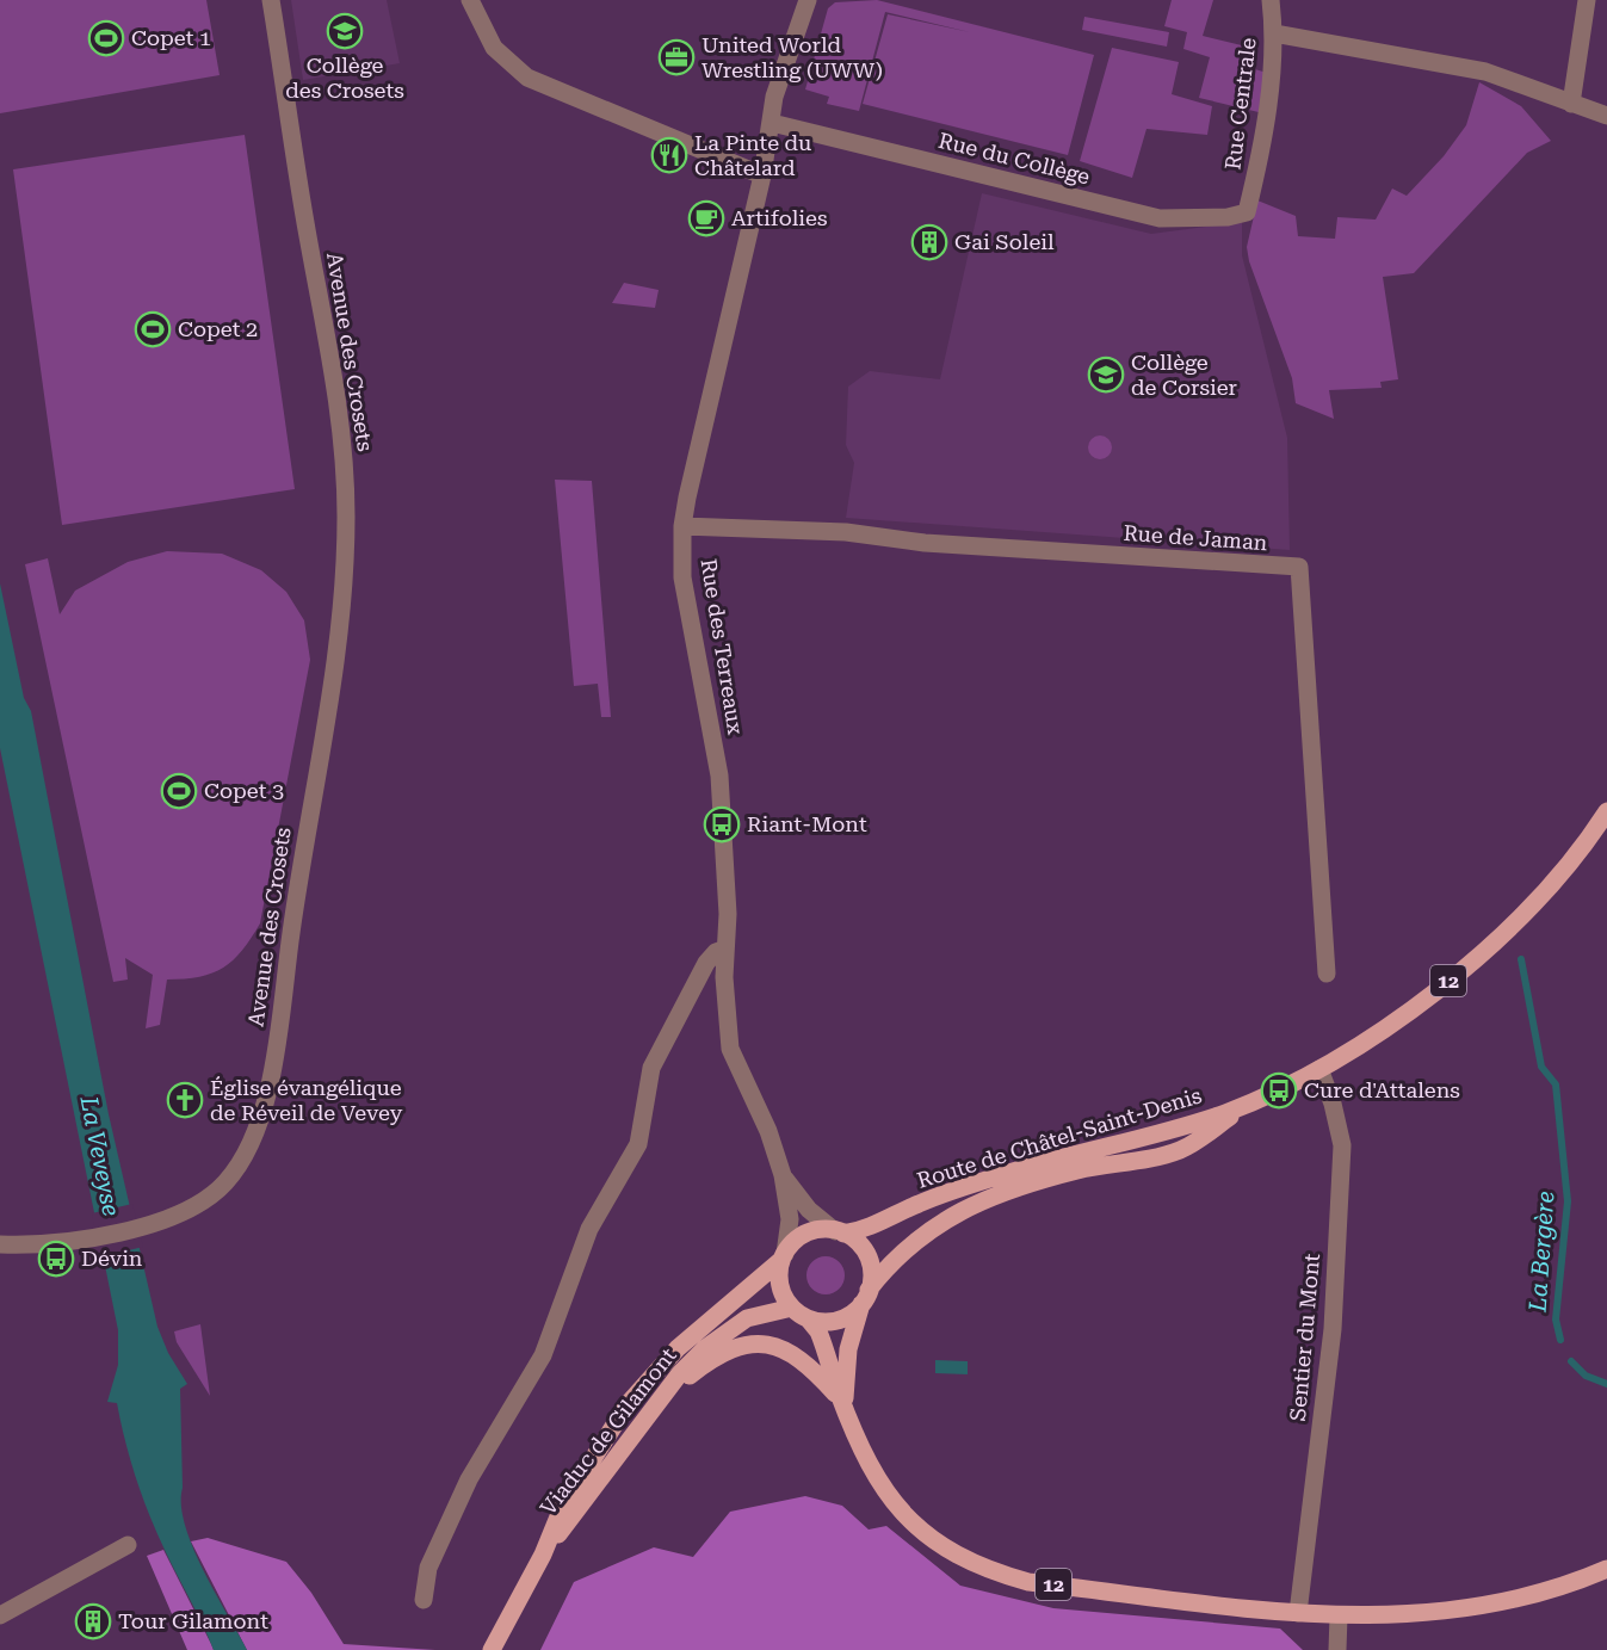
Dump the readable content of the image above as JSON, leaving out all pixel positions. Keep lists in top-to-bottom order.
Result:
{
  "streets": {
    "main road": ["12", "Route de Châtel-Saint-Denis", "Viaduc de Gilamont"],
    "street": [
      "Rue Centrale",
      "Rue du Collège",
      "Avenue des Crosets",
      "Rue de Jaman",
      "Rue des Terreaux",
      "Sentier du Mont"
    ]
  },
  "crossings": [
    ["Rue Centrale", "Rue du Collège"],
    ["Rue du Collège", "Rue des Terreaux"],
    ["Rue de Jaman", "Rue des Terreaux"],
    ["Rue des Terreaux", "12"],
    ["Rue des Terreaux", "Route de Châtel-Saint-Denis"],
    ["Rue des Terreaux", "Viaduc de Gilamont"],
    ["12", "Route de Châtel-Saint-Denis"],
    ["12", "Viaduc de Gilamont"],
    ["Route de Châtel-Saint-Denis", "Sentier du Mont"],
    ["Route de Châtel-Saint-Denis", "Viaduc de Gilamont"]
  ],
  "water": ["La Veveyse", "La Bergère"],
  "places": {
    "school or university": ["Collège des Crosets", "Collège de Corsier"],
    "sports": ["Copet 1", "Copet 2", "Copet 3"],
    "office": ["United World Wrestling (UWW)"],
    "restaurant": ["La Pinte du Châtelard"],
    "cafe": ["Artifolies"],
    "building": ["Gai Soleil", "Tour Gilamont"],
    "bus stop": ["Riant-Mont", "Cure d'Attalens", "Dévin"],
    "church": ["Église évangélique de Réveil de Vevey"]
  }
}
